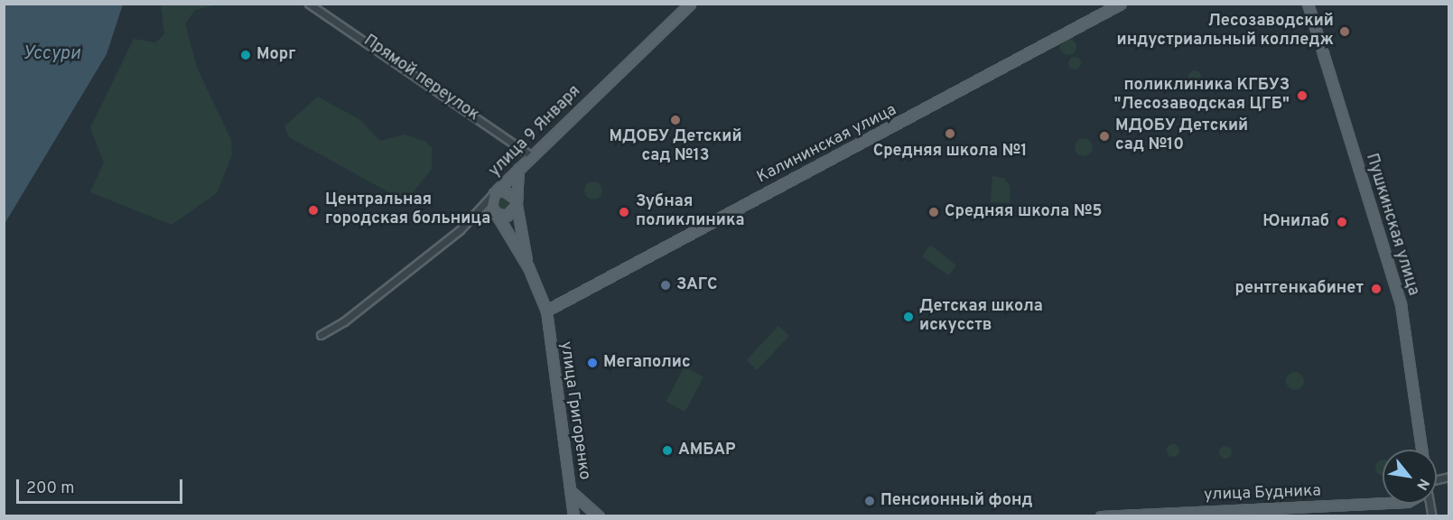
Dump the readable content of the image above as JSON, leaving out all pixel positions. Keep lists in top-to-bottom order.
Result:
{
  "streets": {
    "main road": [
      "улица 9 Января",
      "Калининская улица",
      "Пушкинская улица",
      "улица Григоренко",
      "улица Будника"
    ],
    "street": ["Прямой переулок"]
  },
  "crossings": [
    ["Прямой переулок", "улица 9 Января"],
    ["Калининская улица", "улица Григоренко"]
  ],
  "water": ["Уссури"],
  "places": [
    "Лесозаводский индустриальный колледж",
    "Морг",
    "поликлиника КГБУЗ \"Лесозаводская ЦГБ\"",
    "МДОБУ Детский сад №13",
    "Средняя школа №1",
    "МДОБУ Детский сад №10",
    "Центральная городская больница",
    "Зубная поликлиника",
    "Средняя школа №5",
    "Юнилаб",
    "ЗАГС",
    "рентгенкабинет",
    "Детская школа искусств",
    "Мегаполис",
    "АМБАР",
    "Пенсионный фонд"
  ],
  "scale_bar": "200 m",
  "north": "bottom right"
}
